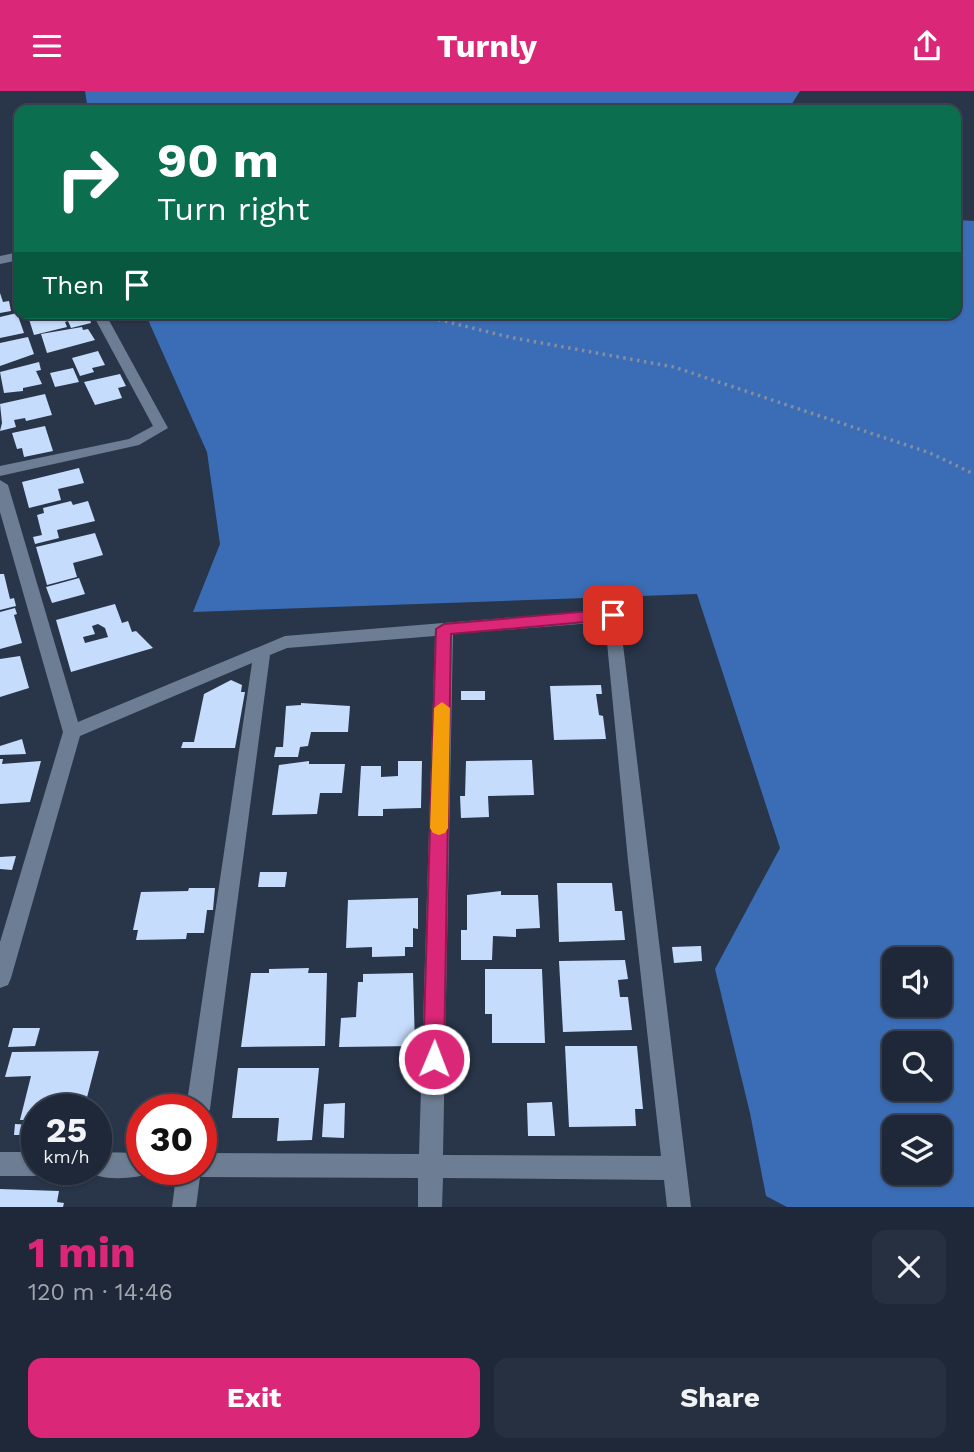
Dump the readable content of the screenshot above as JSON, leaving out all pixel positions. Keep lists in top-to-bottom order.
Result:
{
  "page": {
    "header": "Turnly",
    "turn": ["90 m", "Turn right"],
    "then": "Then",
    "speed": "25 km/h",
    "limit": "30",
    "heading": ["1 min", "120 m · 14:46"],
    "buttons": ["Exit", "Share"]
  }
}
